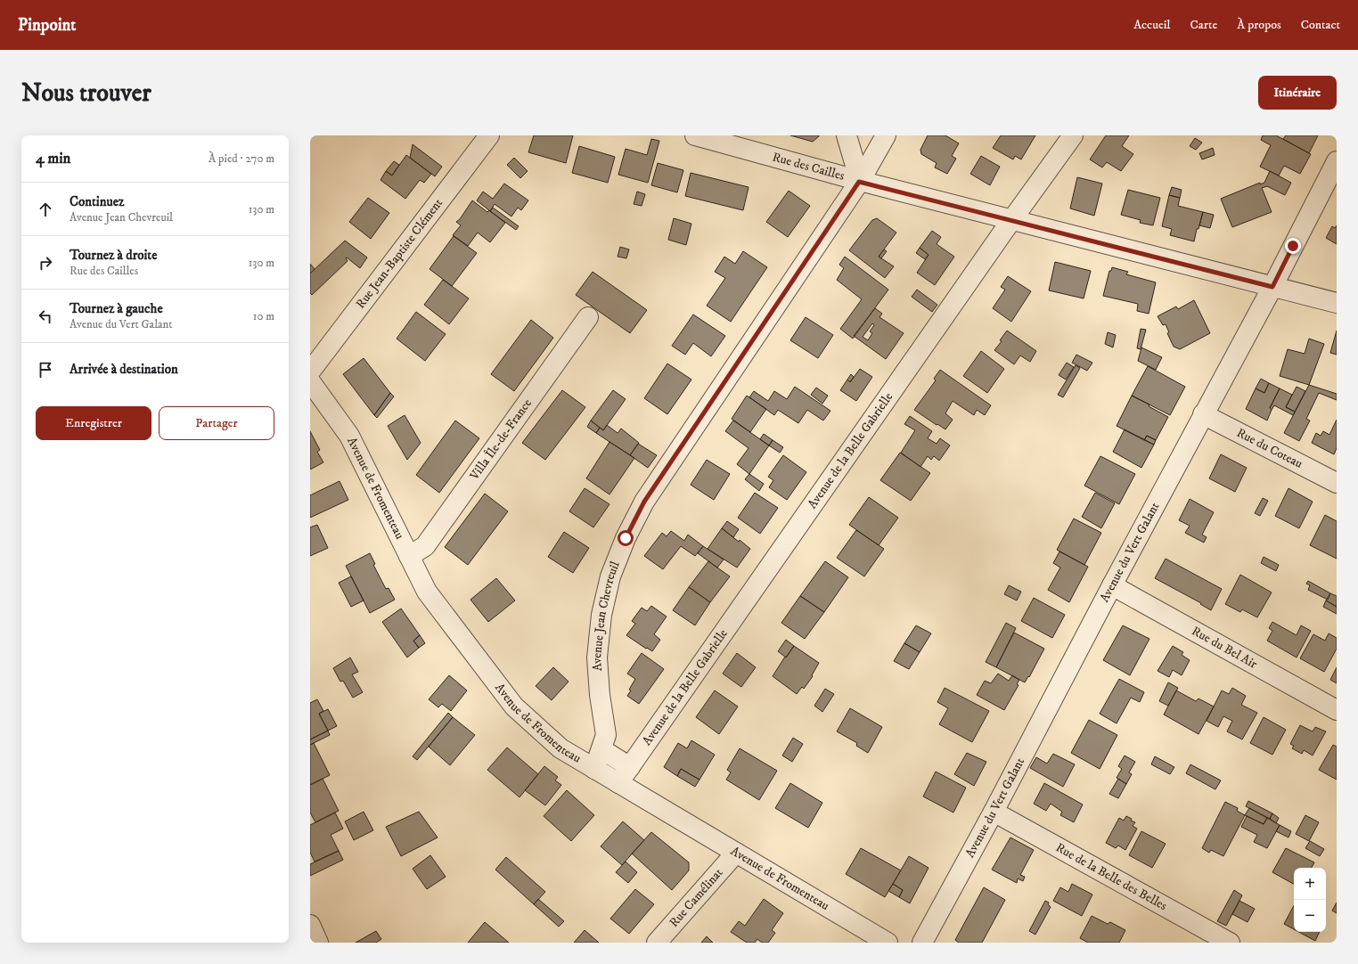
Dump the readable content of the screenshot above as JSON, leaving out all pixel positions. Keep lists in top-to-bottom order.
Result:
{
  "streets": {
    "street": [
      "Rue des Cailles",
      "Rue Jean-Baptiste Clément",
      "Villa Île-de-France",
      "Rue du Coteau",
      "Avenue de la Belle Gabrielle",
      "Avenue de Fromenteau",
      "Avenue du Vert Galant",
      "Avenue Jean Chevreuil",
      "Rue du Bel Air",
      "Rue de la Belle des Belles",
      "Rue Camélinat"
    ]
  },
  "crossings": [
    ["Rue des Cailles", "Avenue de la Belle Gabrielle"],
    ["Rue des Cailles", "Avenue du Vert Galant"],
    ["Rue des Cailles", "Avenue Jean Chevreuil"],
    ["Villa Île-de-France", "Avenue de Fromenteau"],
    ["Rue du Coteau", "Avenue du Vert Galant"],
    ["Avenue de la Belle Gabrielle", "Avenue de Fromenteau"],
    ["Avenue de Fromenteau", "Avenue Jean Chevreuil"],
    ["Avenue de Fromenteau", "Rue Camélinat"],
    ["Avenue du Vert Galant", "Rue du Bel Air"],
    ["Avenue du Vert Galant", "Rue de la Belle des Belles"]
  ],
  "page": {
    "header": "Pinpoint",
    "nav": [
      "Accueil",
      "Carte",
      "À propos",
      "Contact"
    ],
    "buttons": [
      "Itinéraire",
      ["Enregistrer", "Partager"]
    ],
    "title": "Nous trouver",
    "heading": ["4 min", "À pied · 270 m"],
    "list": [
      ["Continuez", "Avenue Jean Chevreuil", "130 m"],
      ["Tournez à droite", "Rue des Cailles", "130 m"],
      ["Tournez à gauche", "Avenue du Vert Galant", "10 m"],
      "Arrivée à destination"
    ],
    "map_buttons": ["+", "−"]
  }
}
